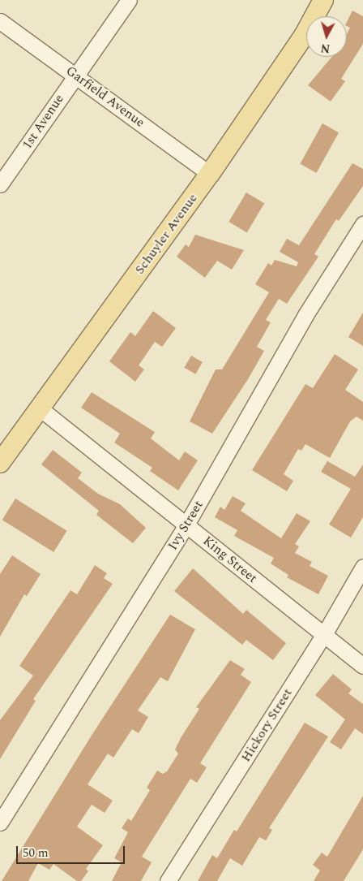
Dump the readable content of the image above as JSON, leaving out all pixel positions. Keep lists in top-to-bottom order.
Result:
{
  "streets": {
    "main road": ["Schuyler Avenue"],
    "street": [
      "Garfield Avenue",
      "1st Avenue",
      "Ivy Street",
      "King Street",
      "Hickory Street"
    ]
  },
  "crossings": [
    ["Garfield Avenue", "1st Avenue"],
    ["Garfield Avenue", "Schuyler Avenue"],
    ["Schuyler Avenue", "King Street"],
    ["Ivy Street", "King Street"],
    ["King Street", "Hickory Street"]
  ],
  "scale_bar": "50 m",
  "north": "bottom"
}
